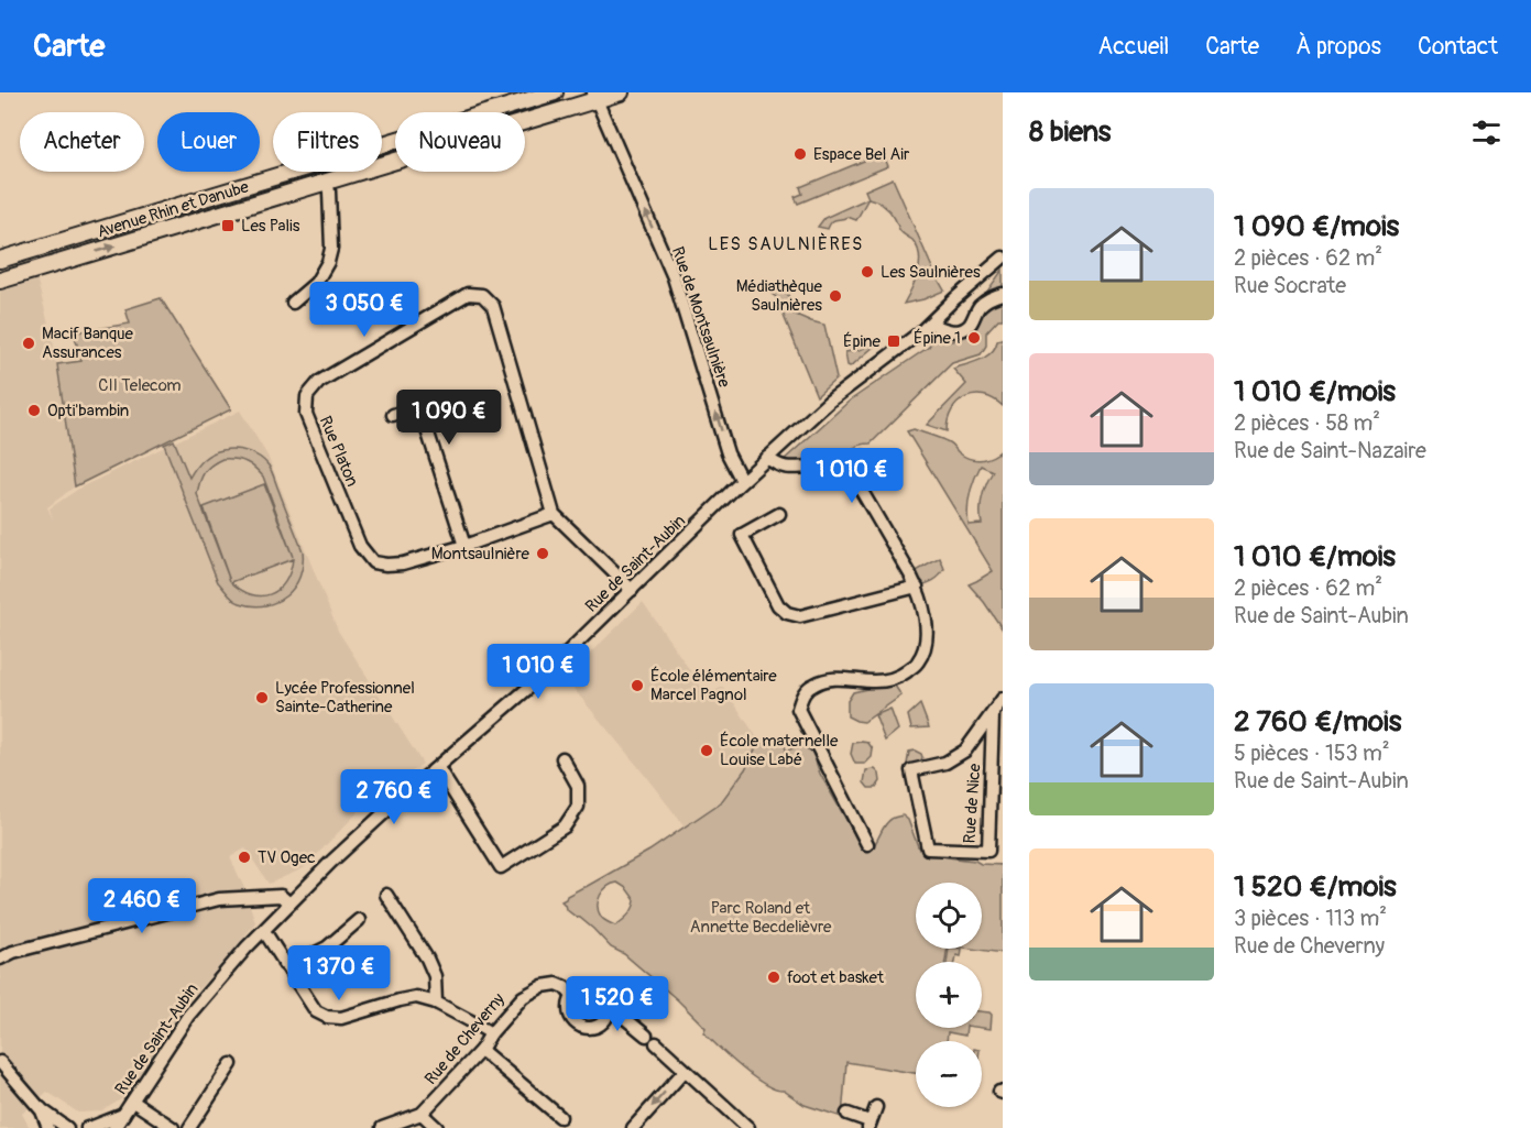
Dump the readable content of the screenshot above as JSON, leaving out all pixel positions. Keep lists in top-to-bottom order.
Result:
{
  "streets": {
    "main road": ["Avenue Rhin et Danube"],
    "street": [
      "Rue de Montsaulnière",
      "Rue Platon",
      "Rue de Saint-Aubin",
      "Rue de Nice",
      "Rue de Cheverny"
    ]
  },
  "crossings": [
    ["Avenue Rhin et Danube", "Rue de Montsaulnière"],
    ["Rue de Montsaulnière", "Rue de Saint-Aubin"],
    ["Rue Platon", "Rue de Saint-Aubin"]
  ],
  "one_way": ["Rue de Montsaulnière"],
  "districts": ["LES SAULNIÈRES"],
  "parks": ["CII Telecom", "Parc Roland et Annette Becdelièvre"],
  "places": {
    "other": [
      "Espace Bel Air",
      "Les Saulnières",
      "Médiathèque Saulnières",
      "Épine 1",
      "Macif Banque Assurances",
      "Opti'bambin",
      "Montsaulnière",
      "École élémentaire Marcel Pagnol",
      "Lycée Professionnel Sainte-Catherine",
      "École maternelle Louise Labé",
      "TV Ogec",
      "foot et basket"
    ],
    "transit": ["Les Palis", "Épine"]
  },
  "page": {
    "header": "Carte",
    "nav": [
      "Accueil",
      "Carte",
      "À propos",
      "Contact"
    ],
    "heading": "8 biens",
    "chip": [
      "Acheter",
      "Louer",
      "Filtres",
      "Nouveau"
    ],
    "list": [
      {
        "name": "1 090 €/mois",
        "note": "2 pièces · 62 m² · Rue Socrate"
      },
      {
        "name": "1 010 €/mois",
        "note": "2 pièces · 58 m² · Rue de Saint-Nazaire"
      },
      {
        "name": "1 010 €/mois",
        "note": "2 pièces · 62 m² · Rue de Saint-Aubin"
      },
      {
        "name": "2 760 €/mois",
        "note": "5 pièces · 153 m² · Rue de Saint-Aubin"
      },
      {
        "name": "1 520 €/mois",
        "note": "3 pièces · 113 m² · Rue de Cheverny"
      }
    ],
    "price": [
      "3 050 €",
      "1 090 €",
      "1 010 €",
      "1 010 €",
      "2 760 €",
      "2 460 €",
      "1 370 €",
      "1 520 €"
    ],
    "map_buttons": ["+", "−"]
  }
}
